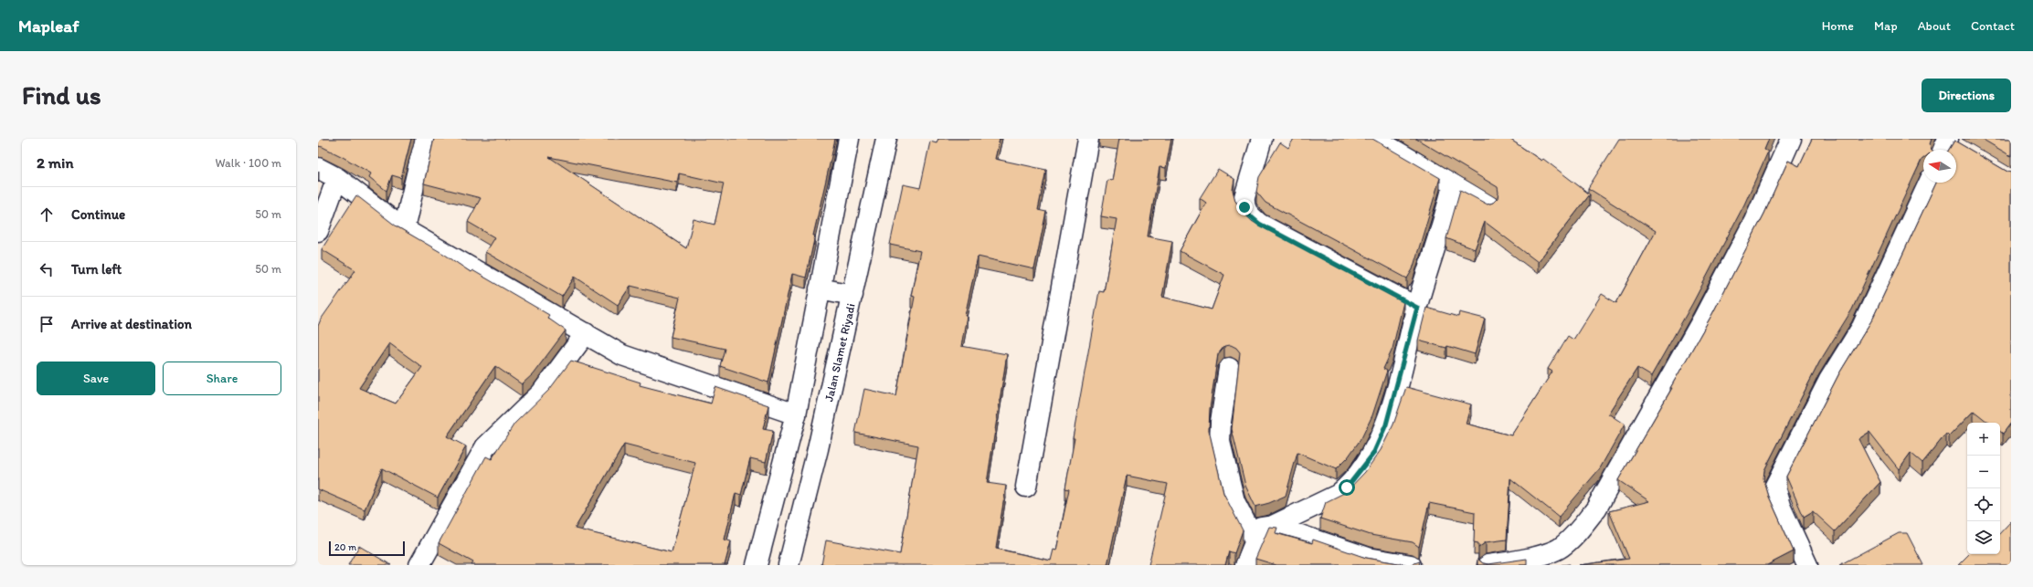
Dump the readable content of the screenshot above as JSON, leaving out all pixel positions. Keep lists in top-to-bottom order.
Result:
{
  "streets": {
    "street": ["Jalan Slamet Riyadi"]
  },
  "scale_bar": "20 m",
  "north": "left",
  "page": {
    "header": "Mapleaf",
    "nav": [
      "Home",
      "Map",
      "About",
      "Contact"
    ],
    "buttons": [
      "Directions",
      ["Save", "Share"]
    ],
    "title": "Find us",
    "heading": ["2 min", "Walk · 100 m"],
    "list": [
      ["Continue", "50 m"],
      ["Turn left", "50 m"],
      "Arrive at destination"
    ],
    "map_buttons": ["+", "−"],
    "scale": "20 m"
  }
}
